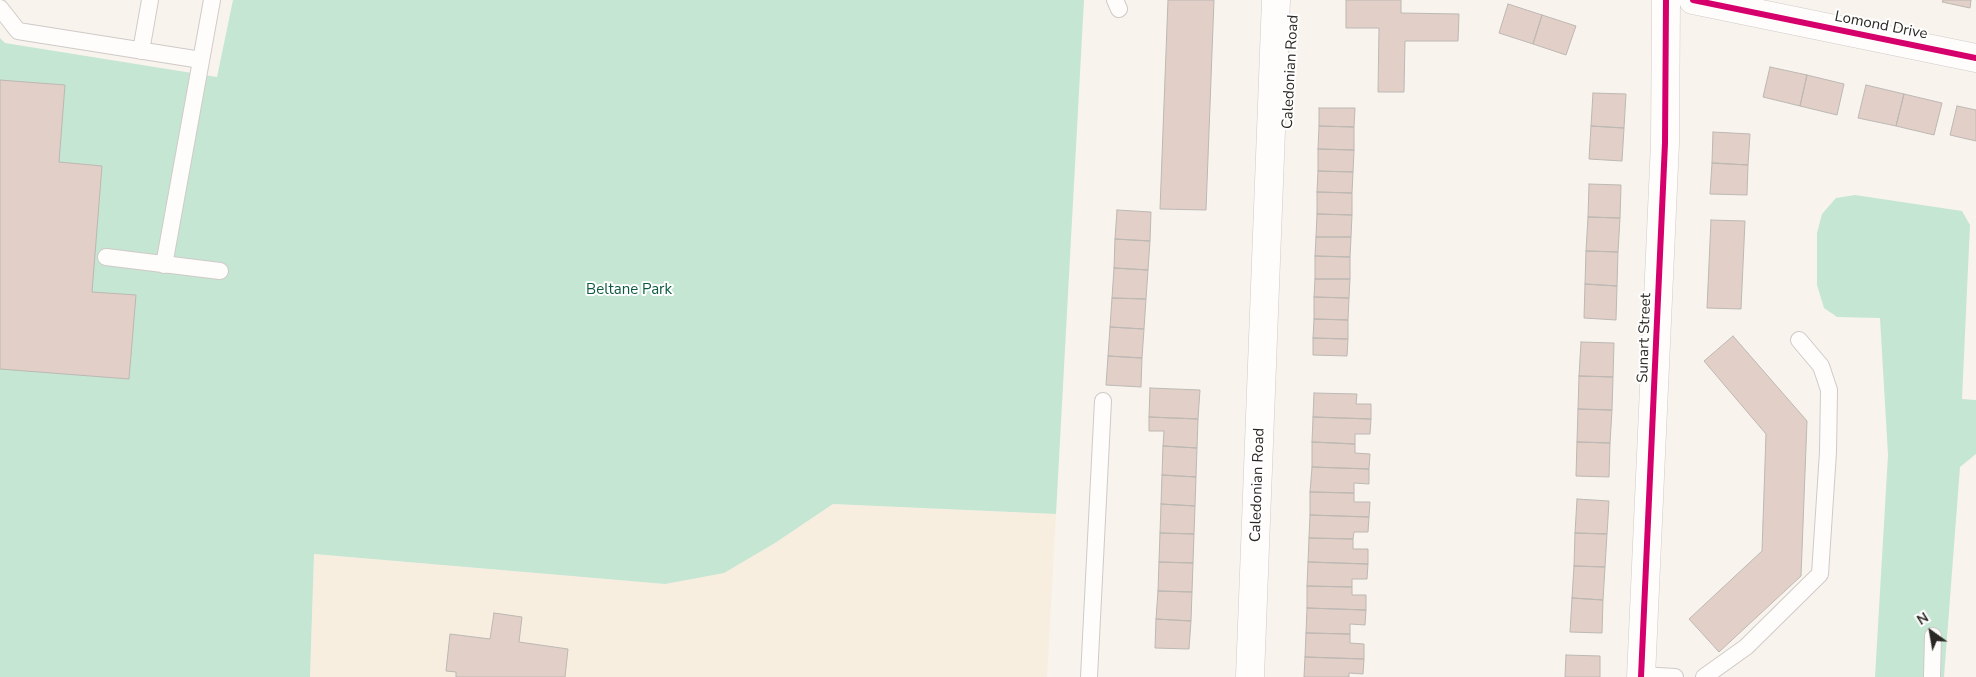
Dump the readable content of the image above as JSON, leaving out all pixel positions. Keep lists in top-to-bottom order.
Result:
{
  "streets": {
    "main road": ["Lomond Drive", "Caledonian Road", "Sunart Street"]
  },
  "parks": ["Beltane Park"],
  "north": "top left"
}
